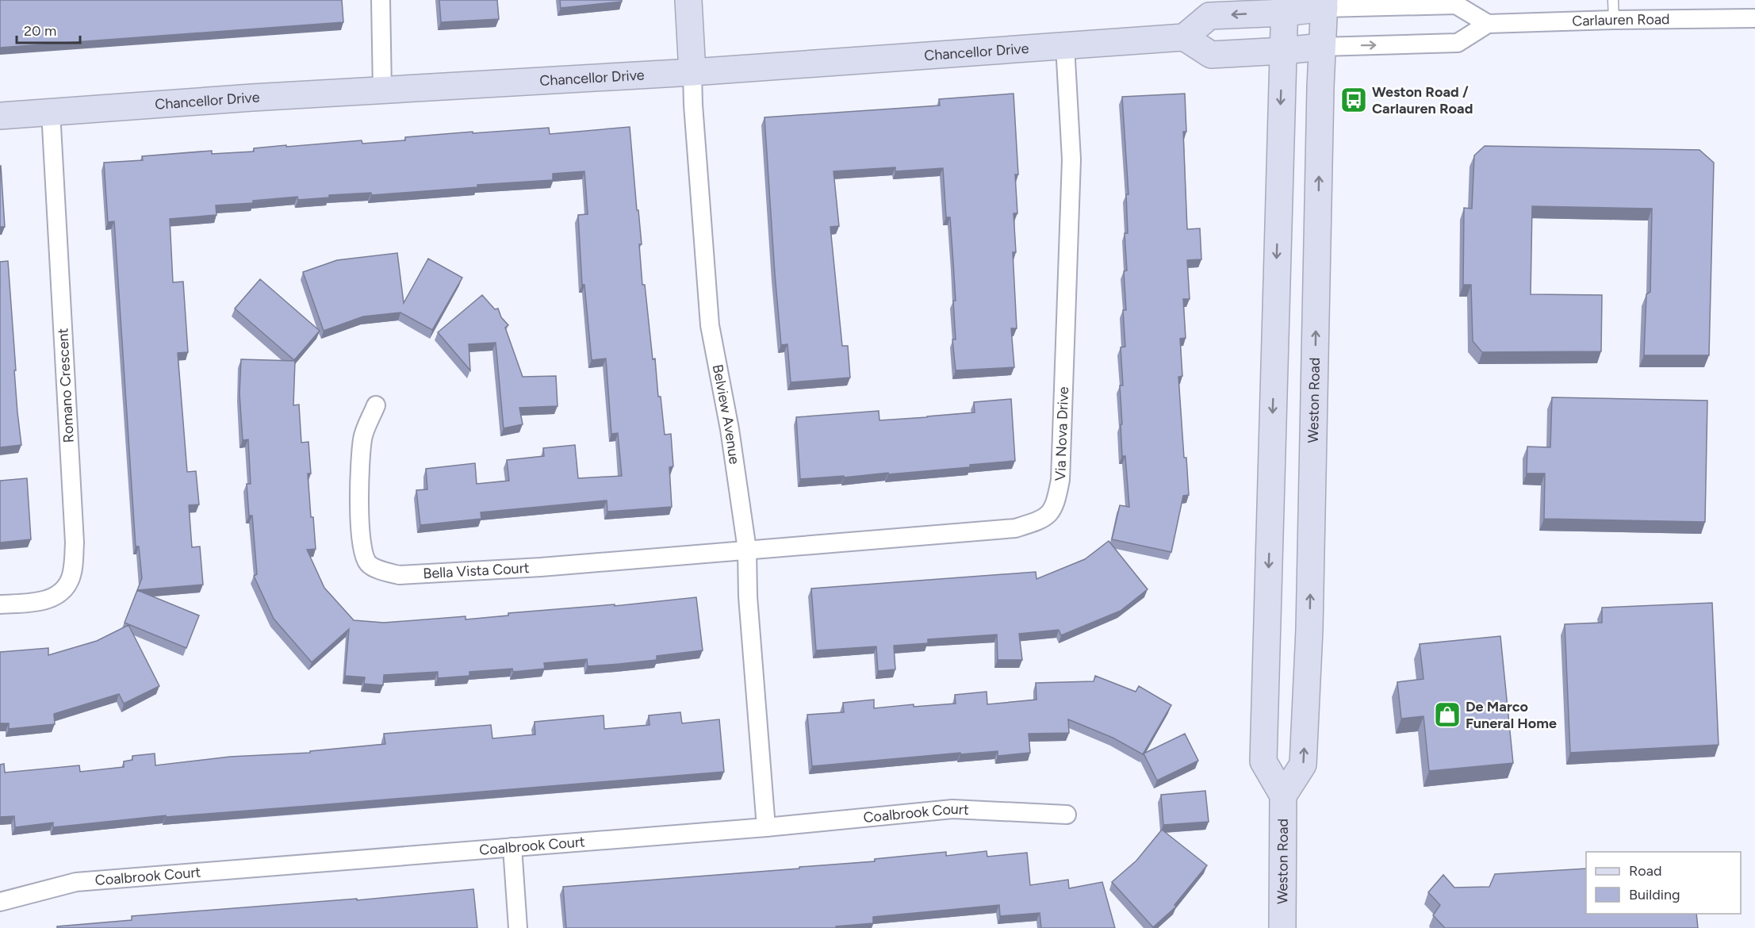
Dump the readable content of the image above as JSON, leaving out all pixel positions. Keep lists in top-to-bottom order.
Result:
{
  "streets": {
    "main road": ["Chancellor Drive", "Weston Road", "Belview Avenue"],
    "street": [
      "Carlauren Road",
      "Romano Crescent",
      "Via Nova Drive",
      "Bella Vista Court",
      "Coalbrook Court"
    ]
  },
  "crossings": [
    ["Chancellor Drive", "Romano Crescent"],
    ["Chancellor Drive", "Belview Avenue"],
    ["Chancellor Drive", "Via Nova Drive"],
    ["Belview Avenue", "Via Nova Drive"],
    ["Belview Avenue", "Bella Vista Court"],
    ["Belview Avenue", "Coalbrook Court"],
    ["Via Nova Drive", "Bella Vista Court"]
  ],
  "places": {
    "bus stop": ["Weston Road / Carlauren Road"],
    "shop": ["De Marco Funeral Home"]
  },
  "legend": ["Road", "Building"],
  "scale_bar": "20 m"
}
